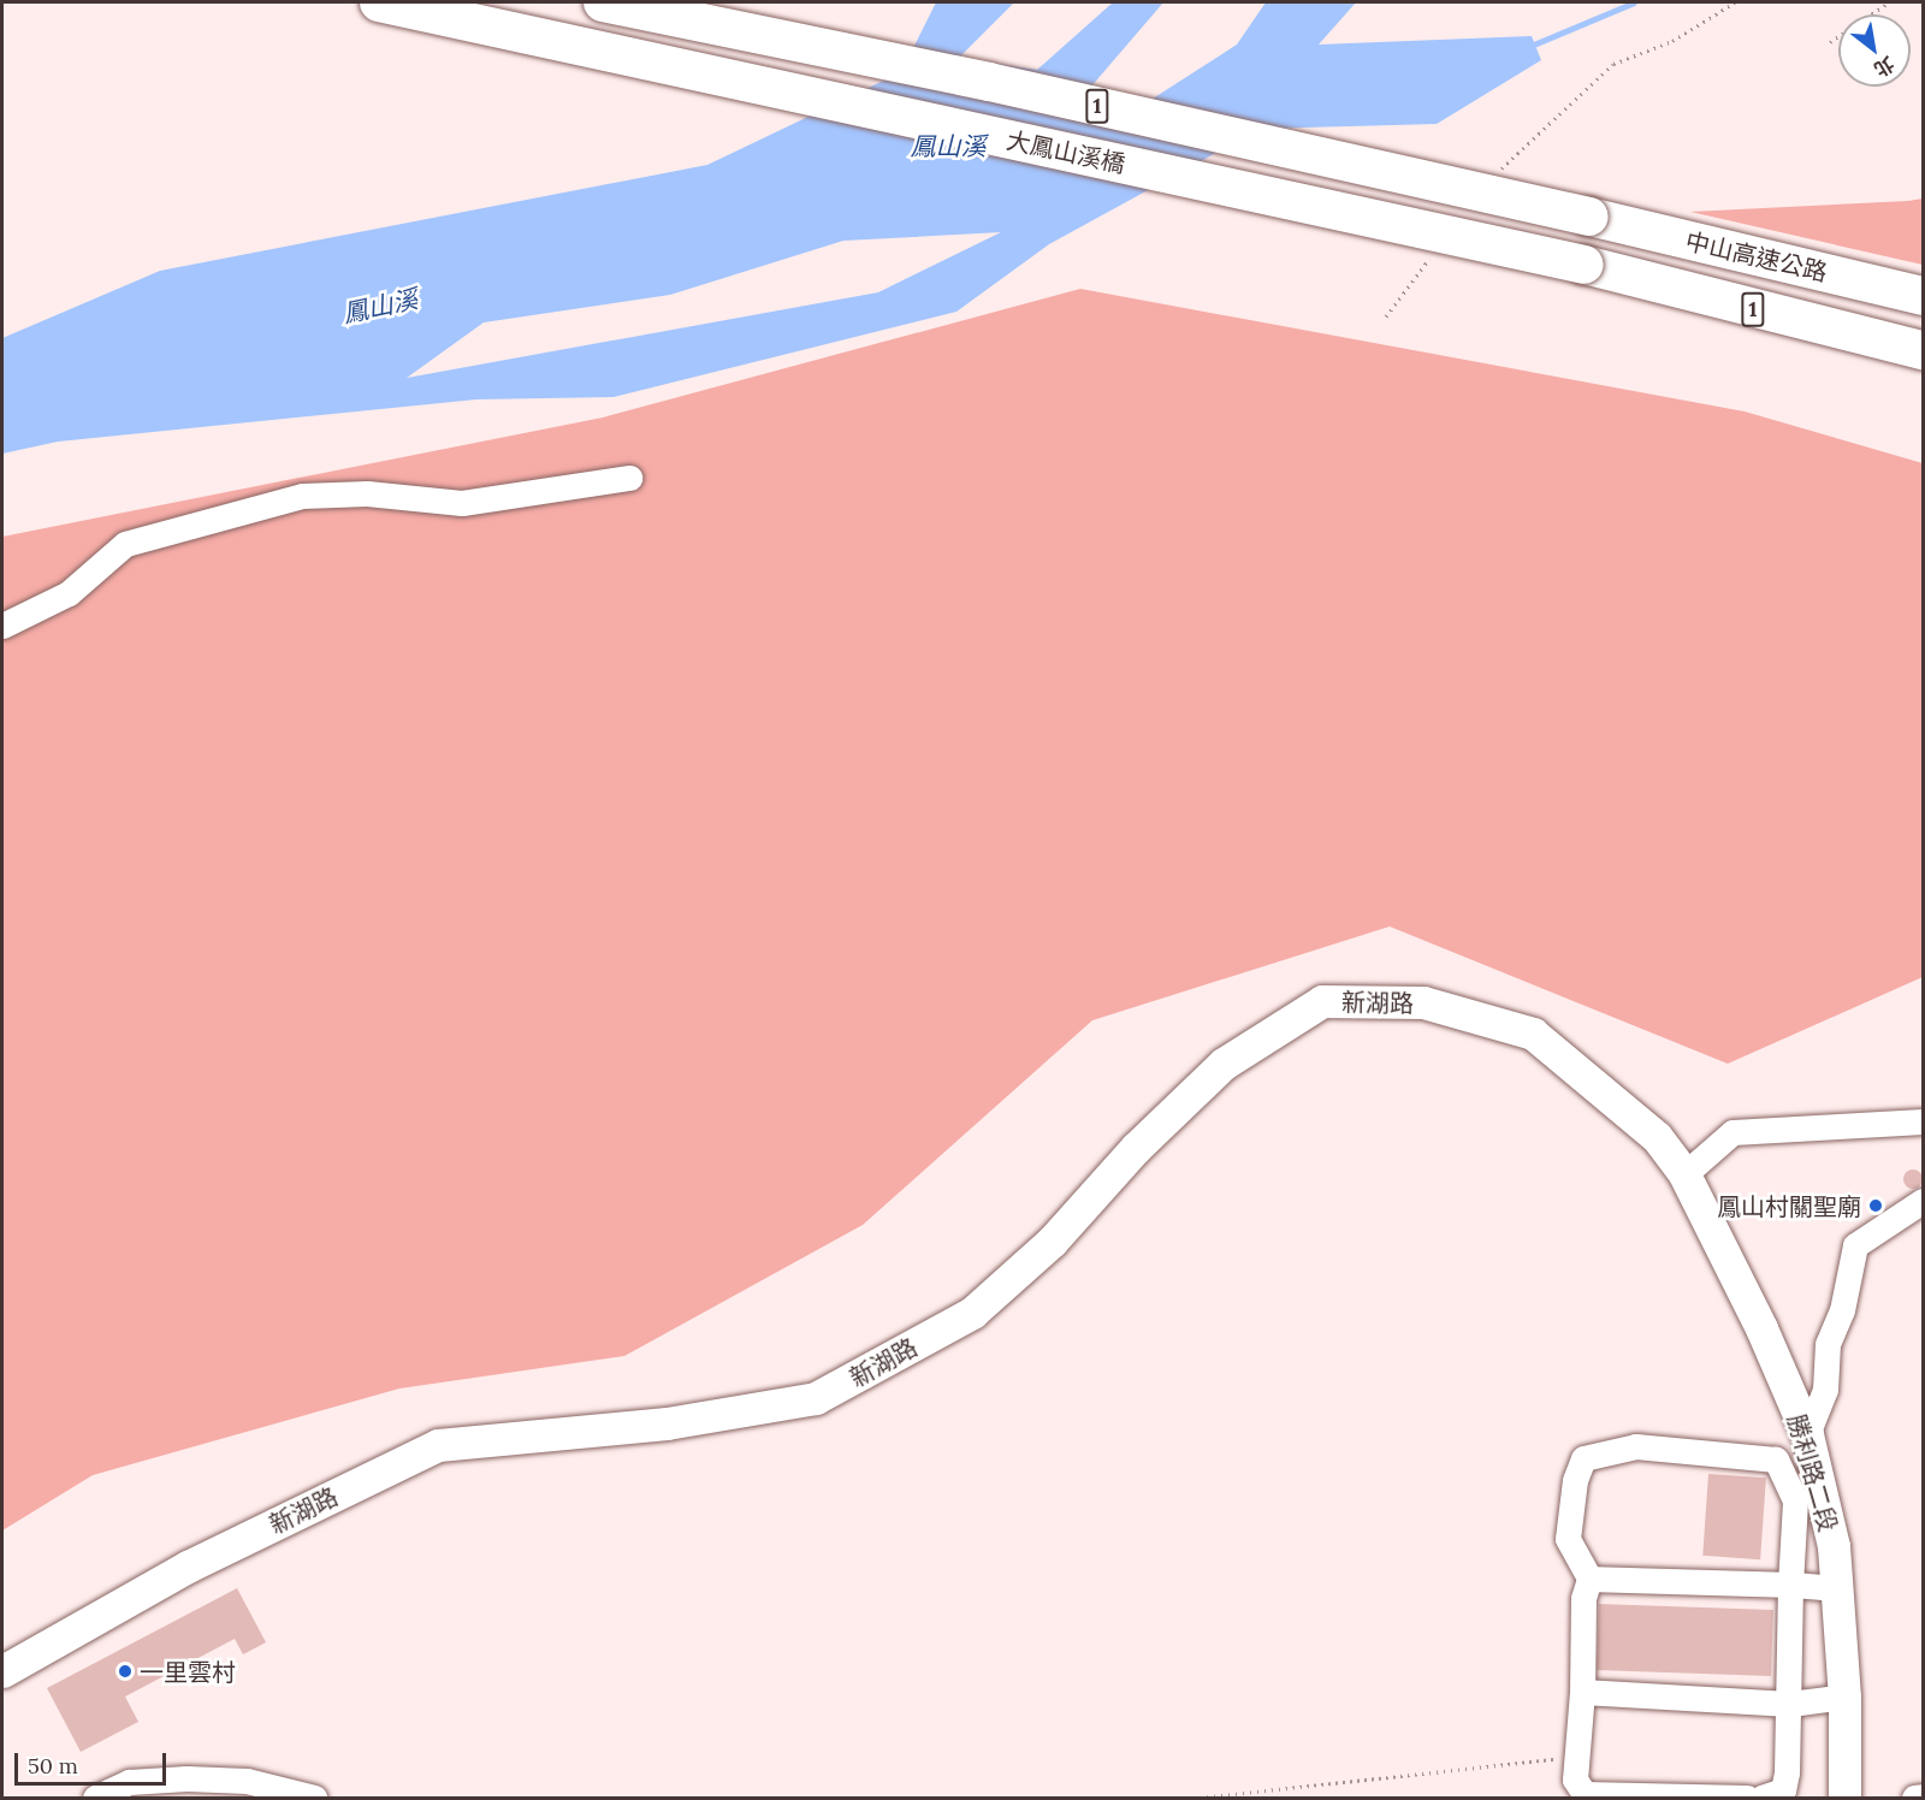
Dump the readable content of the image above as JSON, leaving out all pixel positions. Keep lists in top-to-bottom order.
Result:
{
  "streets": {
    "highway": ["1", "大鳳山溪橋", "中山高速公路"],
    "main road": ["新湖路", "勝利路二段"]
  },
  "crossings": [
    ["新湖路", "勝利路二段"]
  ],
  "water": ["鳳山溪"],
  "places": ["鳳山村關聖廟", "一里雲村"],
  "scale_bar": "50 m",
  "north": "bottom right"
}
